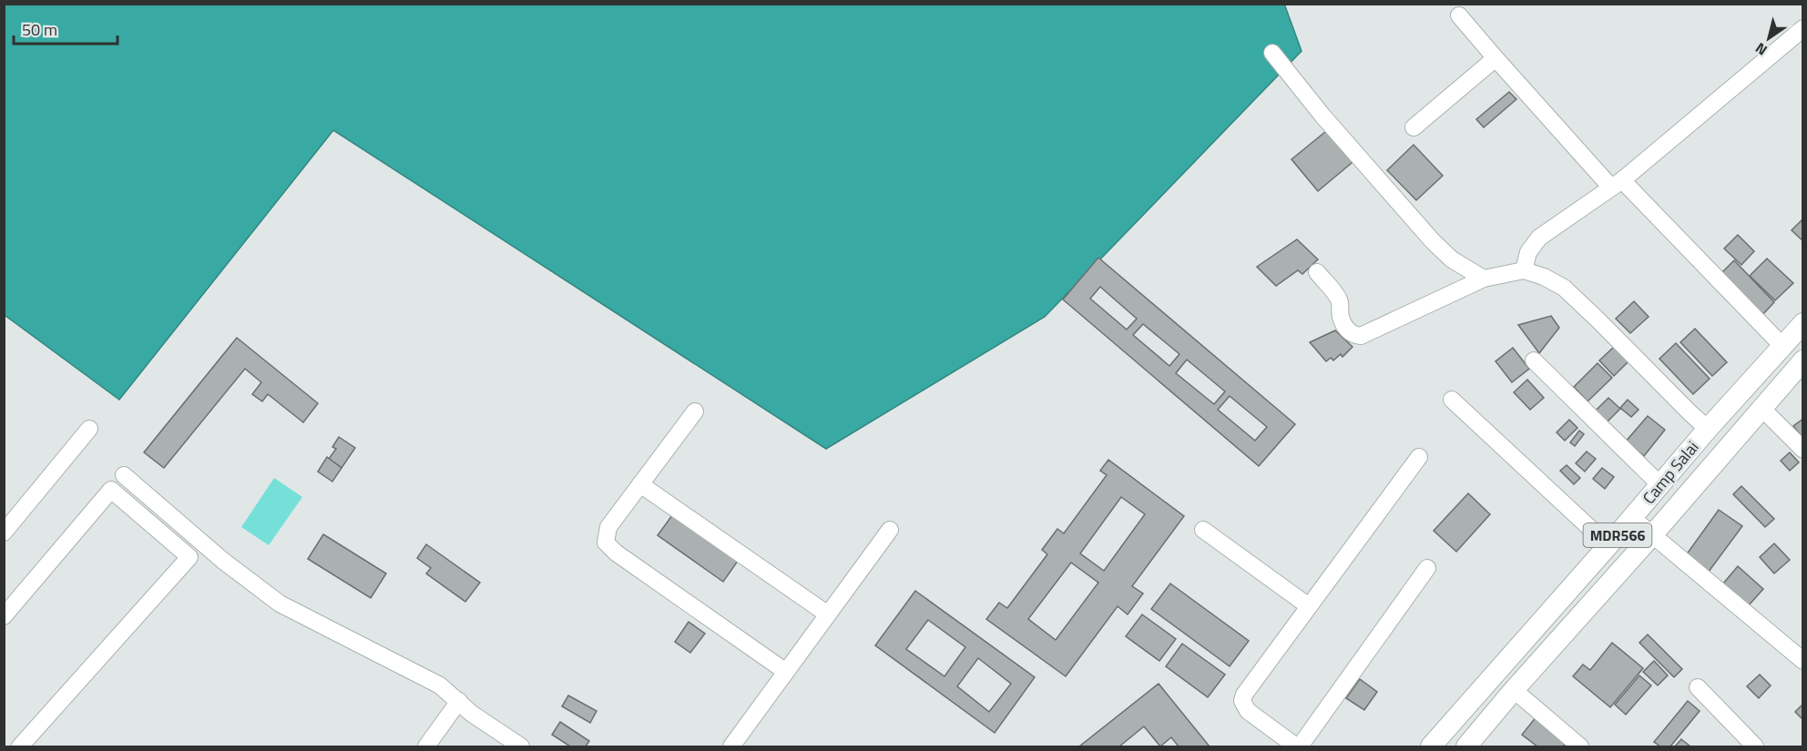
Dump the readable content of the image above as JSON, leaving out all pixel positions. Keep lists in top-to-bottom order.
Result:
{
  "streets": {
    "main road": ["Camp Salai", "MDR566"]
  },
  "scale_bar": "50 m",
  "north": "bottom left"
}
